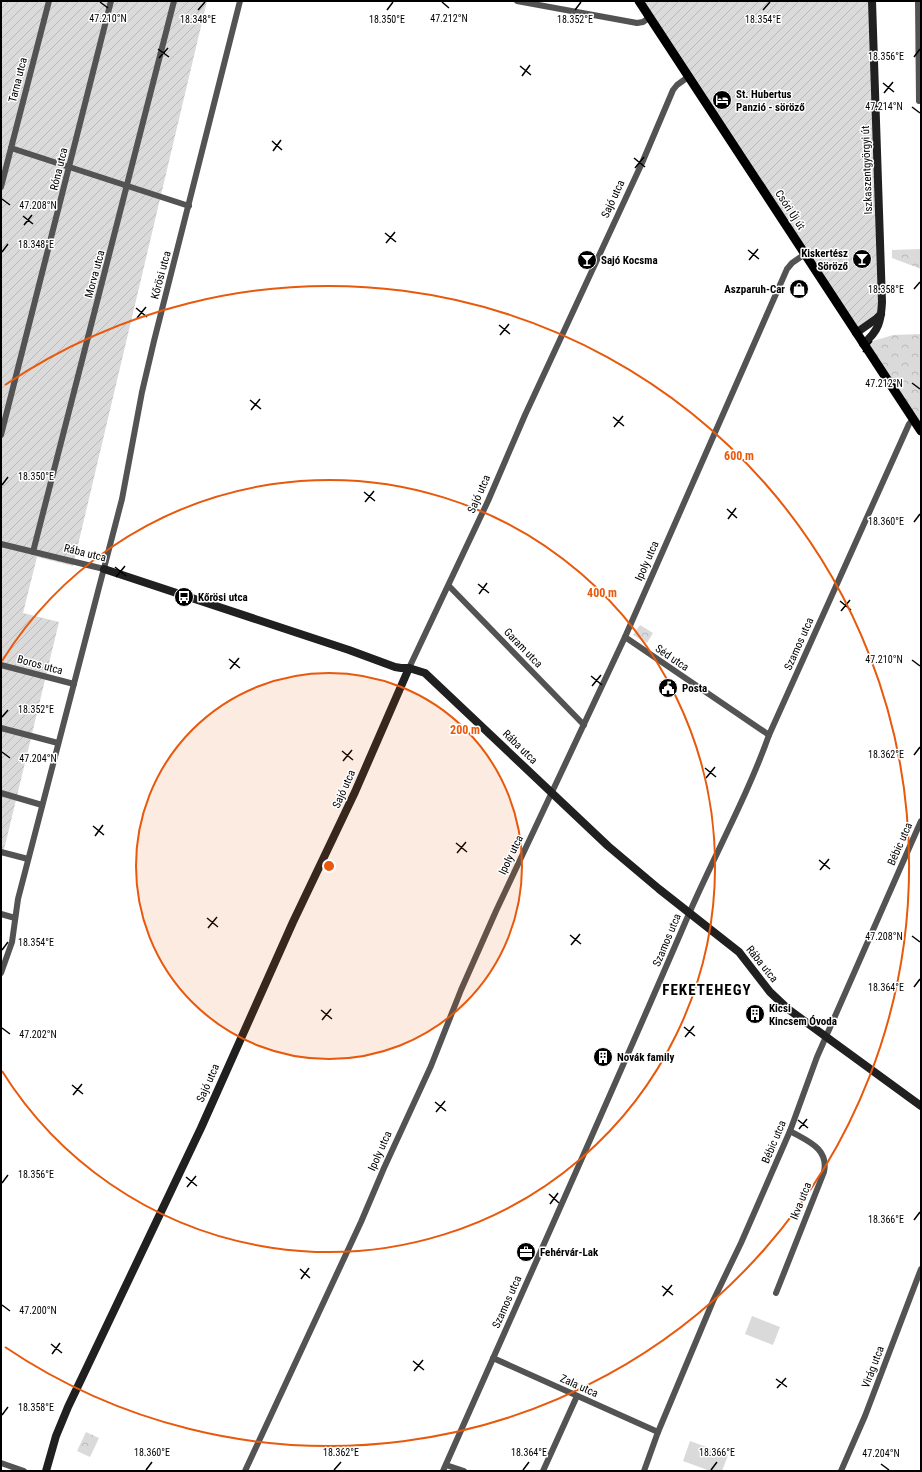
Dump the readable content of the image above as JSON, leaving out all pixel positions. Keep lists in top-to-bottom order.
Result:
{
  "streets": {
    "main road": ["Csóri Új út"],
    "street": [
      "Tarna utca",
      "Róna utca",
      "Iszkaszentgyörgyi út",
      "Sajó utca",
      "Morva utca",
      "Kőrösi utca",
      "Rába utca",
      "Ipoly utca",
      "Szamos utca",
      "Garam utca",
      "Séd utca",
      "Boros utca",
      "Bébic utca",
      "Ikva utca",
      "Virág utca",
      "Zala utca"
    ]
  },
  "crossings": [
    ["Iszkaszentgyörgyi út", "Csóri Új út"],
    ["Sajó utca", "Csóri Új út"],
    ["Sajó utca", "Rába utca"],
    ["Sajó utca", "Garam utca"],
    ["Csóri Új út", "Ipoly utca"],
    ["Csóri Új út", "Szamos utca"],
    ["Morva utca", "Rába utca"],
    ["Kőrösi utca", "Rába utca"],
    ["Kőrösi utca", "Boros utca"],
    ["Rába utca", "Ipoly utca"],
    ["Rába utca", "Szamos utca"],
    ["Rába utca", "Bébic utca"],
    ["Ipoly utca", "Garam utca"],
    ["Ipoly utca", "Séd utca"],
    ["Szamos utca", "Séd utca"],
    ["Szamos utca", "Zala utca"],
    ["Bébic utca", "Ikva utca"],
    ["Bébic utca", "Zala utca"]
  ],
  "districts": ["FEKETEHEGY"],
  "places": {
    "hotel": ["St. Hubertus Panzió - söröző"],
    "bar": ["Kiskertész Söröző", "Sajó Kocsma"],
    "shop": ["Aszparuh-Car"],
    "bus stop": ["Kőrösi utca"],
    "public building": ["Posta"],
    "building": ["Kicsi Kincsem Óvoda", "Novák family"],
    "office": ["Fehérvár-Lak"]
  },
  "coordinates": [
    "47.210°N",
    "47.212°N",
    "18.348°E",
    "18.350°E",
    "18.352°E",
    "18.354°E",
    "18.356°E",
    "47.214°N",
    "47.208°N",
    "18.358°E",
    "18.360°E",
    "18.362°E",
    "47.204°N",
    "18.364°E",
    "47.202°N",
    "18.366°E",
    "47.200°N"
  ],
  "rings": ["600 m", "400 m", "200 m"]
}
